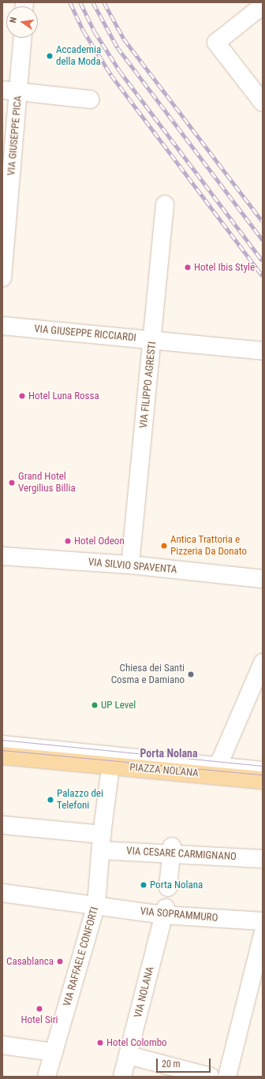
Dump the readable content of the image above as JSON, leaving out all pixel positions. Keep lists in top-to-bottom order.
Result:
{
  "streets": {
    "main road": ["PIAZZA NOLANA"],
    "street": [
      "VIA GIUSEPPE PICA",
      "VIA GIUSEPPE RICCIARDI",
      "VIA FILIPPO AGRESTI",
      "VIA SILVIO SPAVENTA",
      "VIA CESARE CARMIGNANO",
      "VIA SOPRAMMURO",
      "VIA RAFFAELE CONFORTI",
      "VIA NOLANA"
    ]
  },
  "crossings": [
    ["VIA GIUSEPPE RICCIARDI", "VIA FILIPPO AGRESTI"],
    ["VIA FILIPPO AGRESTI", "VIA SILVIO SPAVENTA"],
    ["PIAZZA NOLANA", "VIA RAFFAELE CONFORTI"],
    ["VIA CESARE CARMIGNANO", "VIA RAFFAELE CONFORTI"],
    ["VIA SOPRAMMURO", "VIA RAFFAELE CONFORTI"],
    ["VIA SOPRAMMURO", "VIA NOLANA"]
  ],
  "districts": ["Porta Nolana"],
  "places": [
    "Accademia della Moda",
    "Hotel Ibis Style",
    "Hotel Luna Rossa",
    "Grand Hotel Vergilius Billia",
    "Hotel Odeon",
    "Antica Trattoria e Pizzeria Da Donato",
    "Chiesa dei Santi Cosma e Damiano",
    "UP Level",
    "Palazzo dei Telefoni",
    "Porta Nolana",
    "Casablanca",
    "Hotel Siri",
    "Hotel Colombo"
  ],
  "scale_bar": "20 m",
  "north": "left"
}
